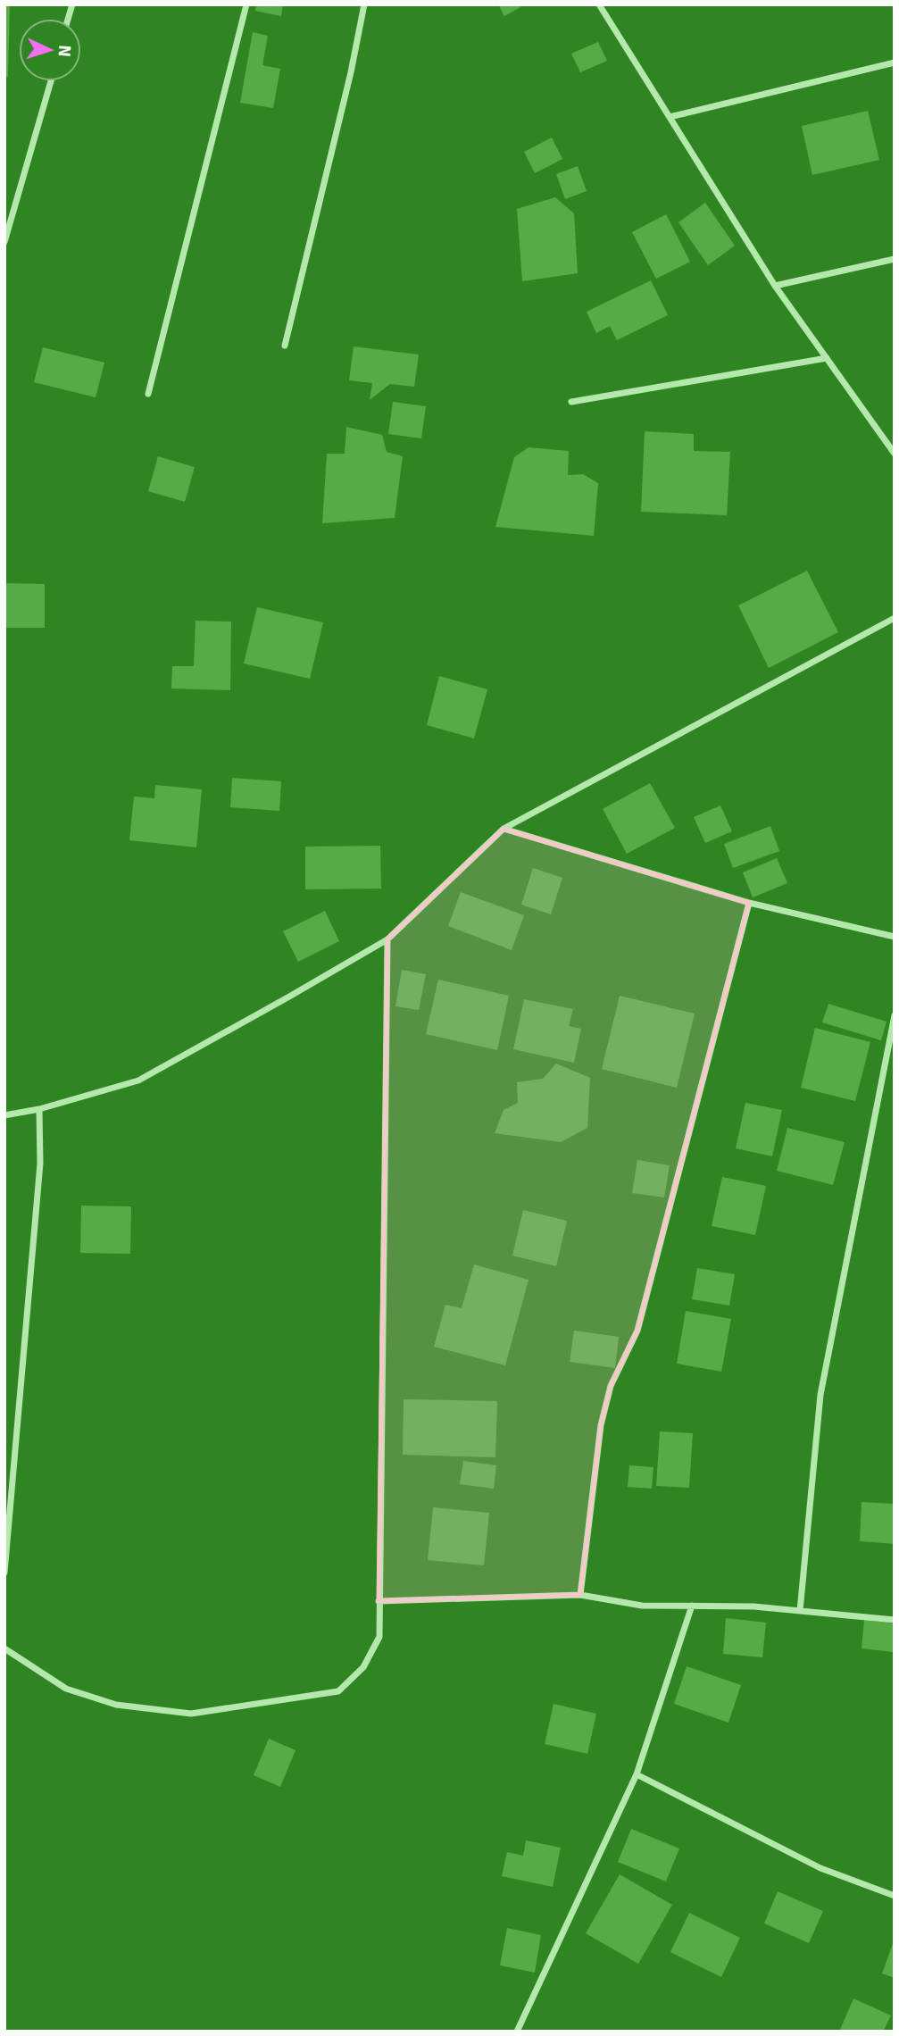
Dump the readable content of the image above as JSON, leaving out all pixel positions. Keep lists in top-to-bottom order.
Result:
{
  "north": "right"
}
